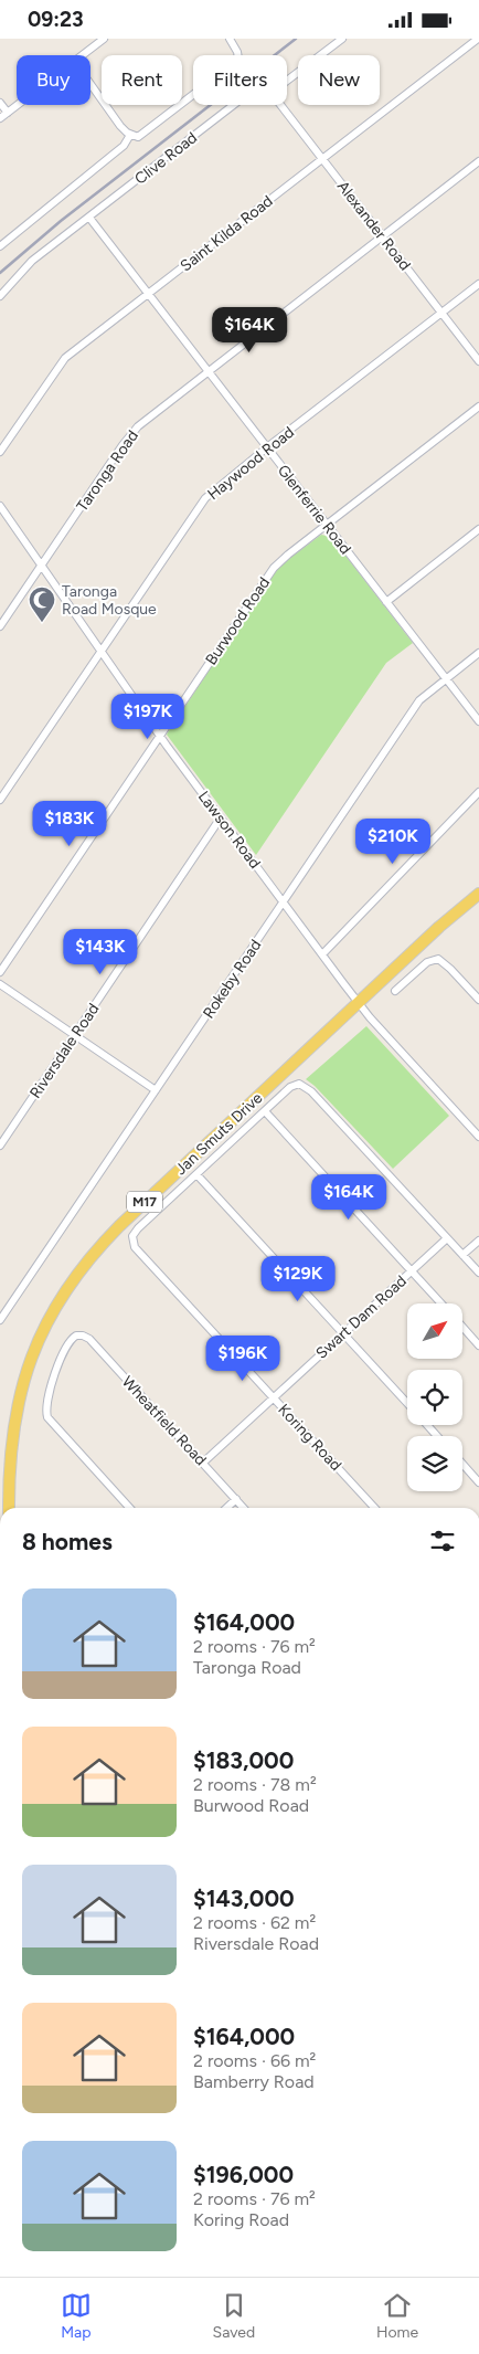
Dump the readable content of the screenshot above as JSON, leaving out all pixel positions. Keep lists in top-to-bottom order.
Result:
{
  "streets": {
    "main road": ["Jan Smuts Drive", "M17"],
    "street": [
      "Clive Road",
      "Alexander Road",
      "Saint Kilda Road",
      "Haywood Road",
      "Taronga Road",
      "Glenferrie Road",
      "Burwood Road",
      "Lawson Road",
      "Rokeby Road",
      "Riversdale Road",
      "Swart Dam Road",
      "Wheatfield Road",
      "Koring Road"
    ]
  },
  "crossings": [
    ["Clive Road", "Glenferrie Road"],
    ["Alexander Road", "Saint Kilda Road"],
    ["Alexander Road", "Haywood Road"],
    ["Alexander Road", "Taronga Road"],
    ["Saint Kilda Road", "Glenferrie Road"],
    ["Haywood Road", "Glenferrie Road"],
    ["Haywood Road", "Lawson Road"],
    ["Taronga Road", "Glenferrie Road"],
    ["Taronga Road", "Lawson Road"],
    ["Glenferrie Road", "Burwood Road"],
    ["Glenferrie Road", "Rokeby Road"],
    ["Burwood Road", "Lawson Road"],
    ["Lawson Road", "Rokeby Road"],
    ["Lawson Road", "Riversdale Road"],
    ["Lawson Road", "Jan Smuts Drive"],
    ["Swart Dam Road", "Wheatfield Road"],
    ["Swart Dam Road", "Koring Road"]
  ],
  "places": {
    "mosque": ["Taronga Road Mosque"]
  },
  "north": "top right",
  "page": {
    "status": "09:23",
    "chip": [
      "Buy",
      "Rent",
      "Filters",
      "New"
    ],
    "price": [
      "$164K",
      "$197K",
      "$183K",
      "$210K",
      "$143K",
      "$164K",
      "$129K",
      "$196K"
    ],
    "heading": "8 homes",
    "list": [
      {
        "name": "$164,000",
        "note": "2 rooms · 76 m² · Taronga Road"
      },
      {
        "name": "$183,000",
        "note": "2 rooms · 78 m² · Burwood Road"
      },
      {
        "name": "$143,000",
        "note": "2 rooms · 62 m² · Riversdale Road"
      },
      {
        "name": "$164,000",
        "note": "2 rooms · 66 m² · Bamberry Road"
      },
      {
        "name": "$196,000",
        "note": "2 rooms · 76 m² · Koring Road"
      }
    ],
    "tabs": ["Map", "Saved", "Home"]
  }
}
